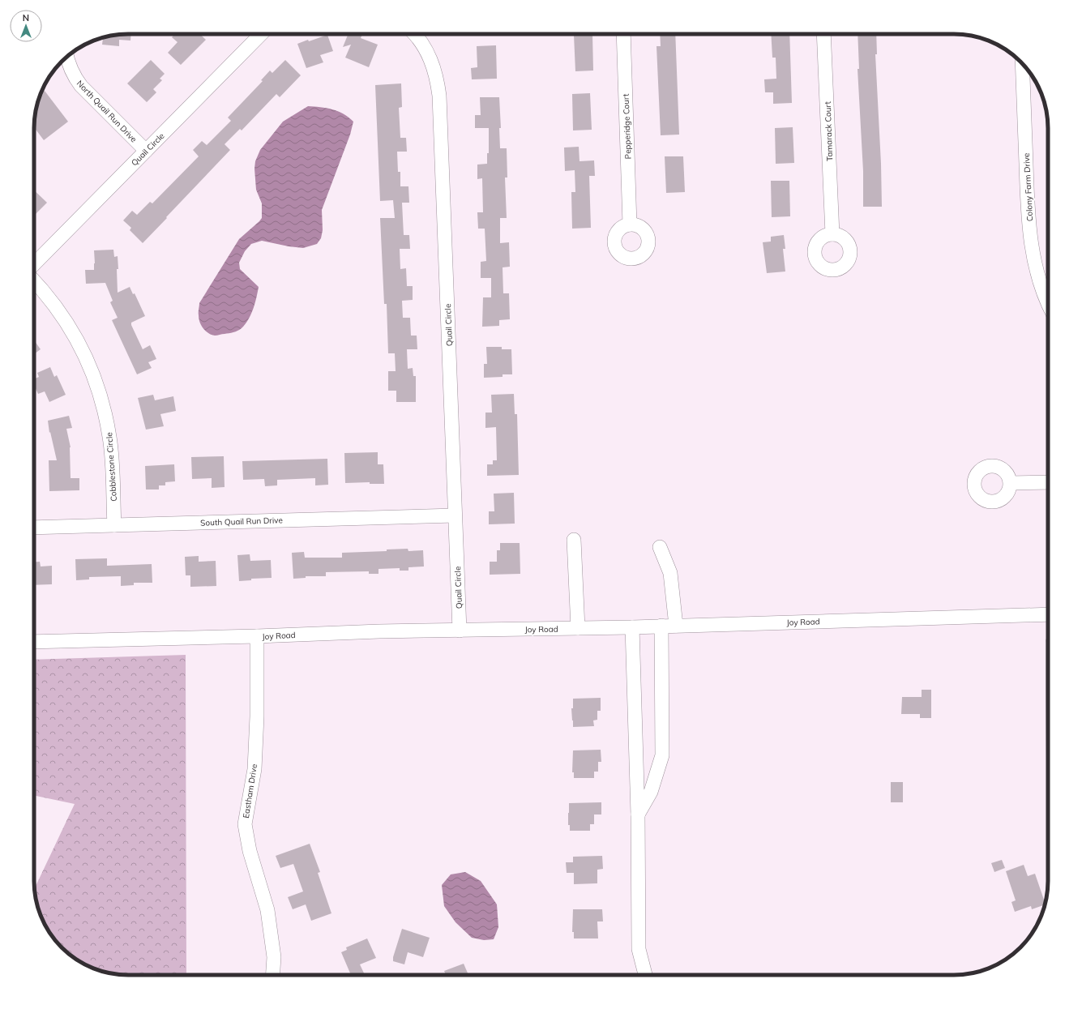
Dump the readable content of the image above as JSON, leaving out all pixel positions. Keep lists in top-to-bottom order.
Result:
{
  "streets": {
    "street": [
      "North Quail Run Drive",
      "Pepperidge Court",
      "Tamarack Court",
      "Quail Circle",
      "Colony Farm Drive",
      "Cobblestone Circle",
      "South Quail Run Drive",
      "Joy Road",
      "Eastham Drive"
    ]
  },
  "crossings": [
    ["North Quail Run Drive", "Quail Circle"],
    ["Quail Circle", "South Quail Run Drive"],
    ["Quail Circle", "Joy Road"],
    ["Cobblestone Circle", "South Quail Run Drive"],
    ["Joy Road", "Eastham Drive"]
  ],
  "north": "top"
}
